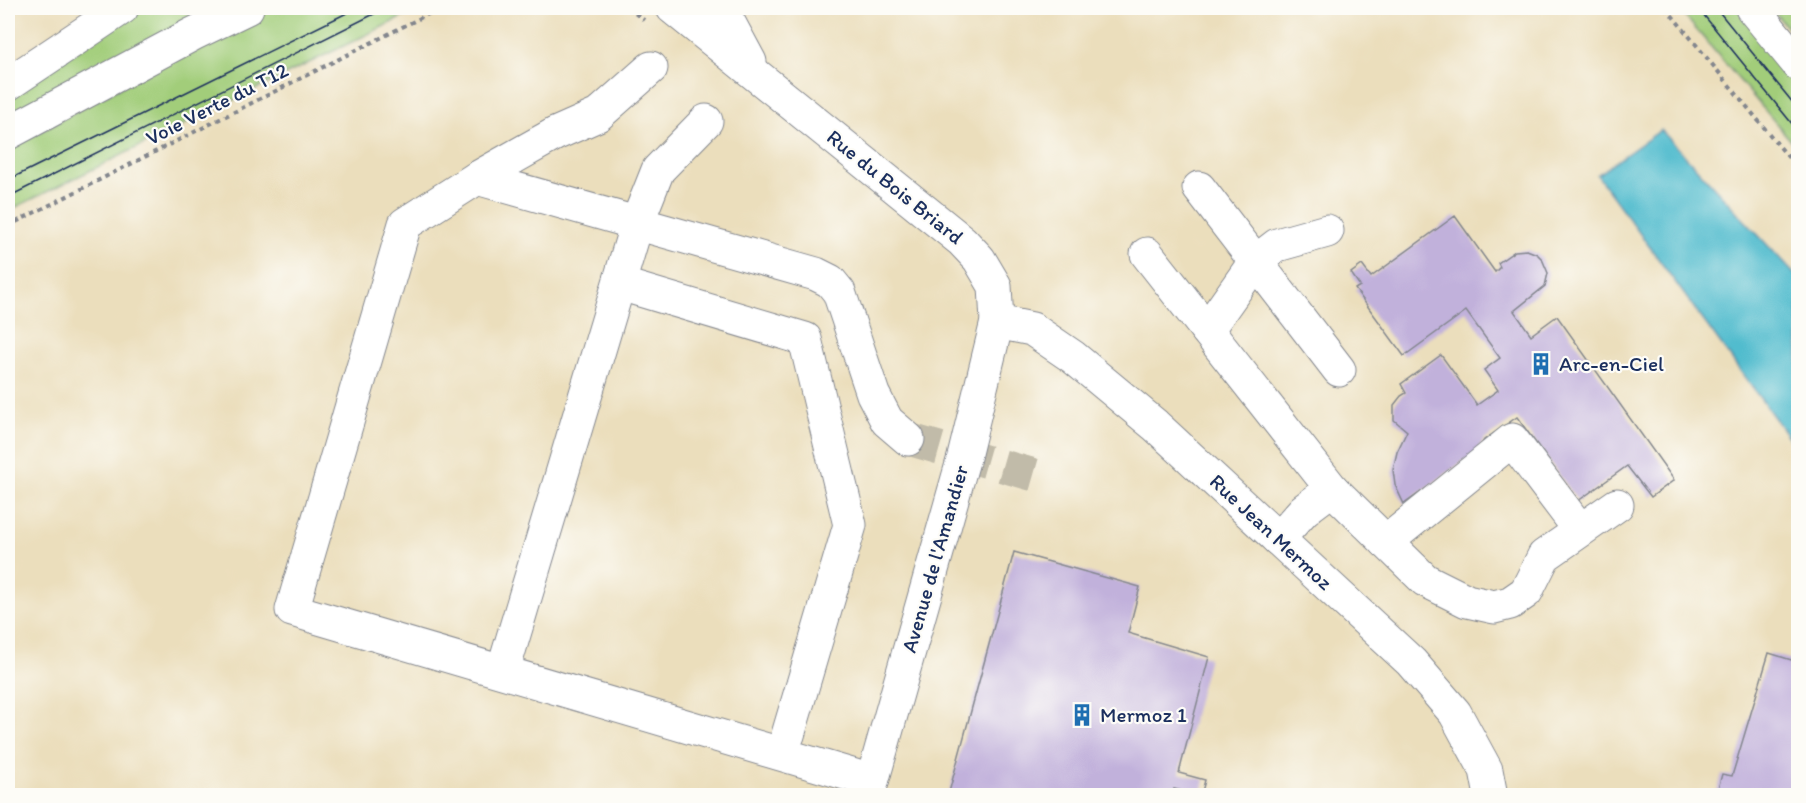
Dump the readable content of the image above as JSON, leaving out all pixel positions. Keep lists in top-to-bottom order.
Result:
{
  "streets": {
    "main road": ["Rue du Bois Briard", "Rue Jean Mermoz", "Avenue de l'Amandier"],
    "path": ["Voie Verte du T12"]
  },
  "crossings": [
    ["Rue du Bois Briard", "Rue Jean Mermoz"],
    ["Rue du Bois Briard", "Avenue de l'Amandier"],
    ["Rue Jean Mermoz", "Avenue de l'Amandier"]
  ],
  "places": {
    "building": ["Arc-en-Ciel", "Mermoz 1"]
  }
}
